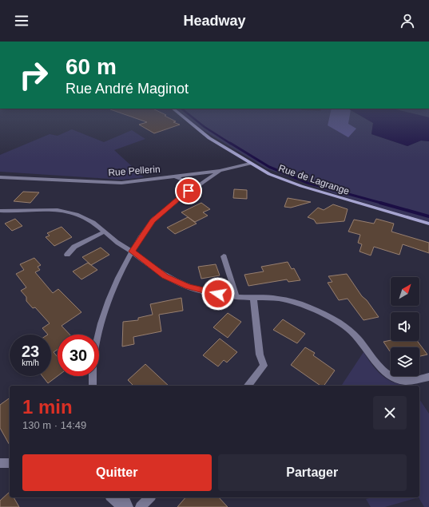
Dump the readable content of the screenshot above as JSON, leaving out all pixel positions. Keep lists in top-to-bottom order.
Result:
{
  "streets": {
    "street": ["Rue Pellerin", "Rue de Lagrange"]
  },
  "crossings": [
    ["Rue Pellerin", "Rue de Lagrange"]
  ],
  "north": "top right",
  "page": {
    "header": "Headway",
    "turn": ["60 m", "Rue André Maginot"],
    "speed": "23 km/h",
    "limit": "30",
    "heading": ["1 min", "130 m · 14:49"],
    "buttons": ["Quitter", "Partager"]
  }
}
